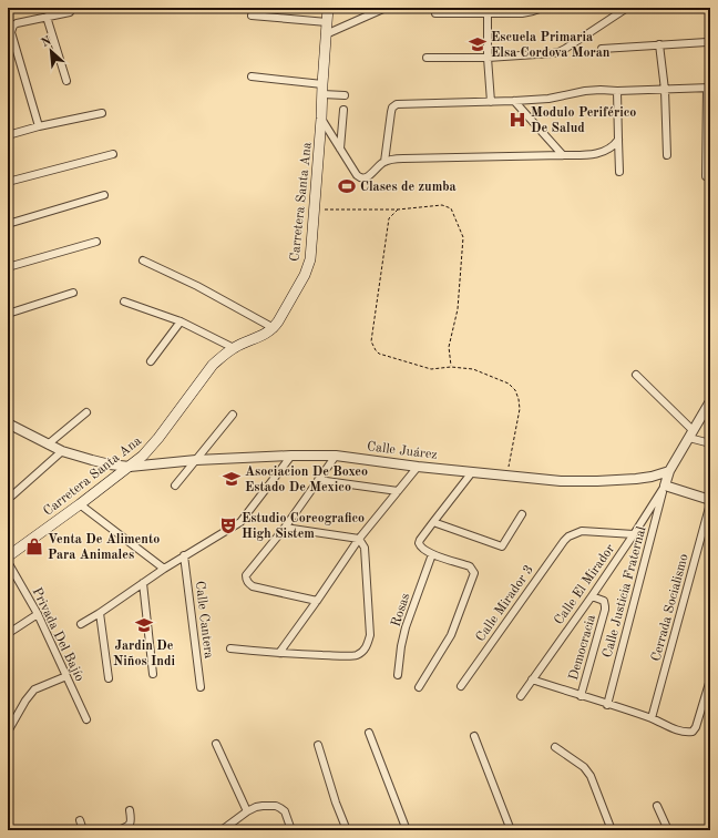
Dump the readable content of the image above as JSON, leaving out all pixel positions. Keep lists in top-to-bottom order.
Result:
{
  "streets": {
    "main road": ["Carretera Santa Ana"],
    "street": [
      "Calle Juárez",
      "Calle El Mirador",
      "Calle Justicia Fraternal",
      "Calle Mirador 3",
      "Cerrada Socialismo",
      "Rosas",
      "Calle Cantera",
      "Privada Del Bajío",
      "Democracia"
    ]
  },
  "crossings": [
    ["Carretera Santa Ana", "Calle Juárez"],
    ["Calle El Mirador", "Calle Justicia Fraternal"],
    ["Calle El Mirador", "Calle Mirador 3"],
    ["Calle El Mirador", "Democracia"]
  ],
  "places": {
    "school or university": ["Escuela Primaria Elsa Cordova Moran", "Asociacion De Boxeo Estado De Mexico", "Jardin De Niños Indi"],
    "hospital": ["Modulo Periférico De Salud"],
    "sports": ["Clases de zumba"],
    "theatre": ["Estudio Coreografico High Sistem"],
    "shop": ["Venta De Alimento Para Animales"]
  },
  "north": "top left"
}
